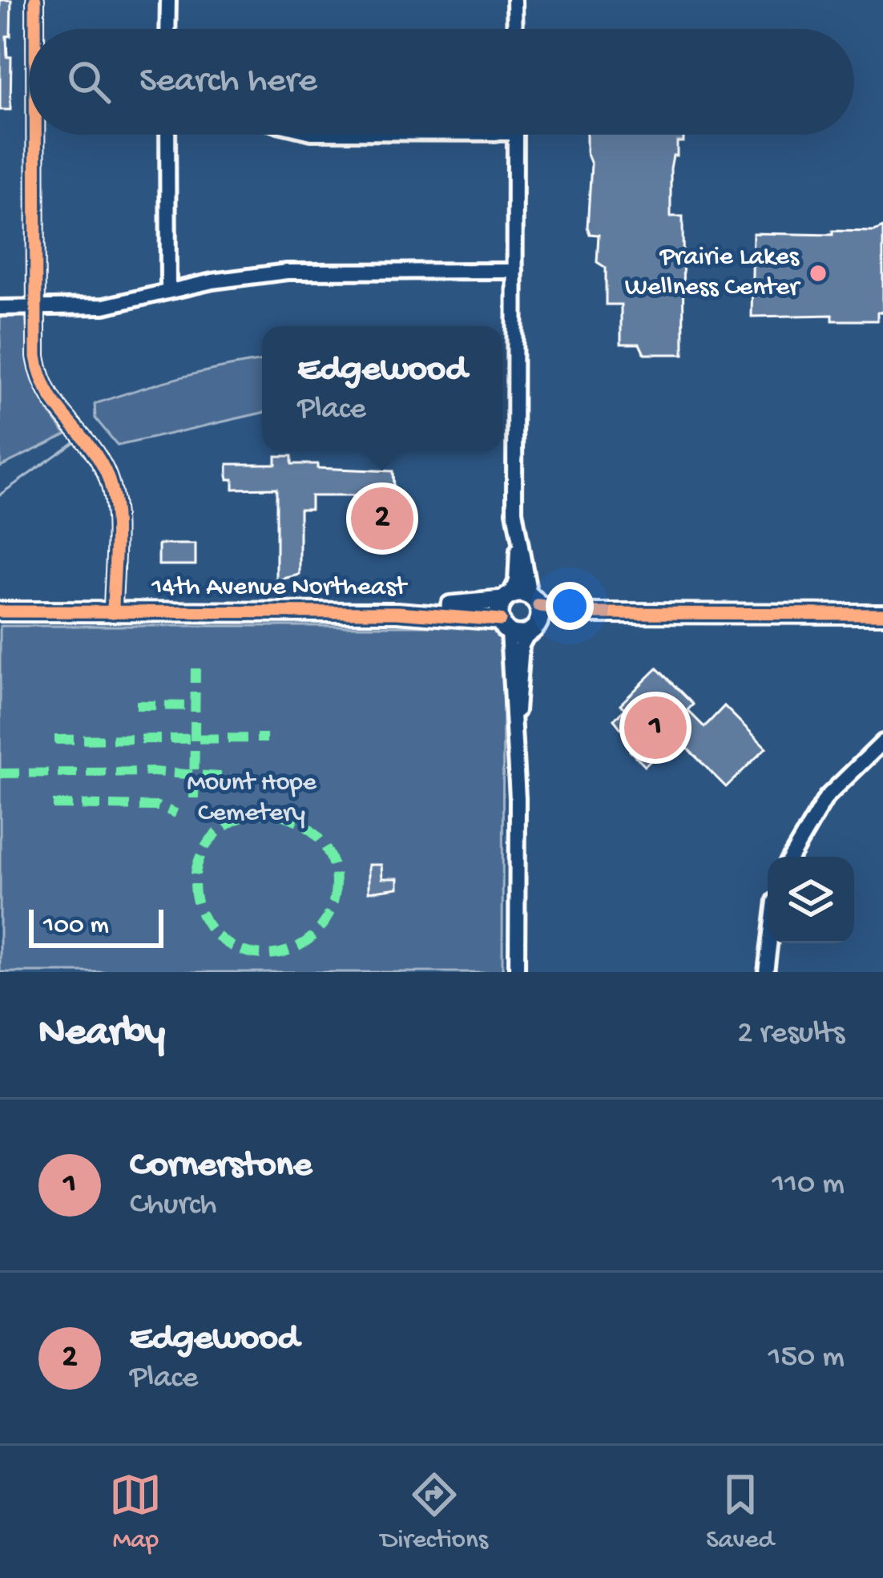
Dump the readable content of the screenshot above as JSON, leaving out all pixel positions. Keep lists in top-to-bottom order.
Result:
{
  "streets": {
    "main road": ["14th Avenue Northeast"]
  },
  "parks": ["Mount Hope Cemetery"],
  "places": ["Prairie Lakes Wellness Center"],
  "scale_bar": "100 m",
  "page": {
    "search": "Search here",
    "popup": ["Edgewood", "Place"],
    "pins": ["2", "1"],
    "scale": "100 m",
    "heading": ["Nearby", "2 results"],
    "list": [
      {
        "mark": "1",
        "name": "Cornerstone",
        "note": "Church",
        "value": "110 m"
      },
      {
        "mark": "2",
        "name": "Edgewood",
        "note": "Place",
        "value": "150 m"
      }
    ],
    "nav": ["Map", "Directions", "Saved"]
  }
}
